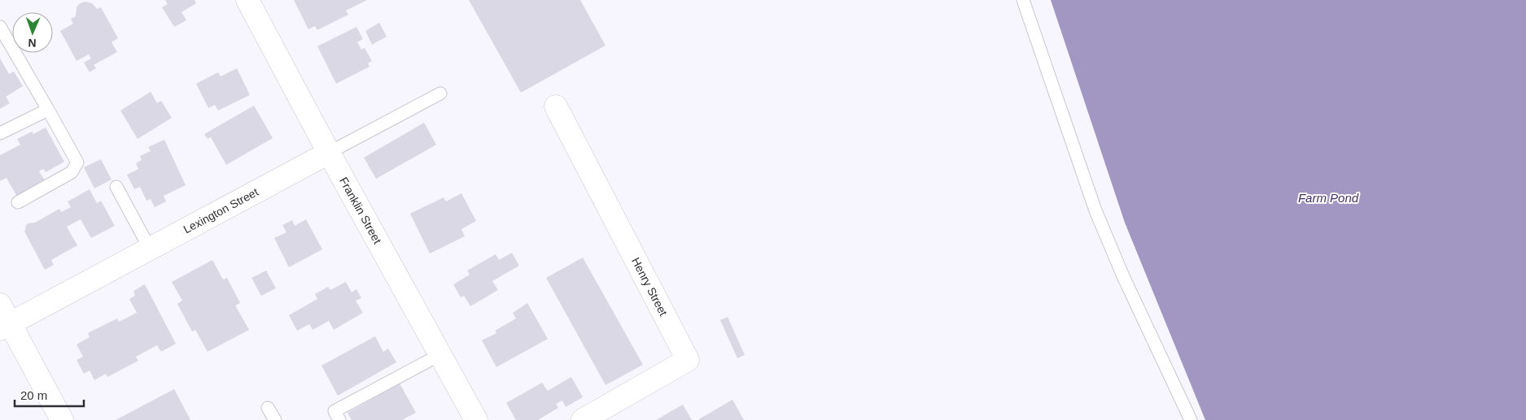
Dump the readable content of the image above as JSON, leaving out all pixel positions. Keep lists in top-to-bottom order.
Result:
{
  "streets": {
    "street": ["Franklin Street", "Lexington Street", "Henry Street"]
  },
  "crossings": [
    ["Franklin Street", "Lexington Street"]
  ],
  "water": ["Farm Pond"],
  "scale_bar": "20 m",
  "north": "bottom"
}
